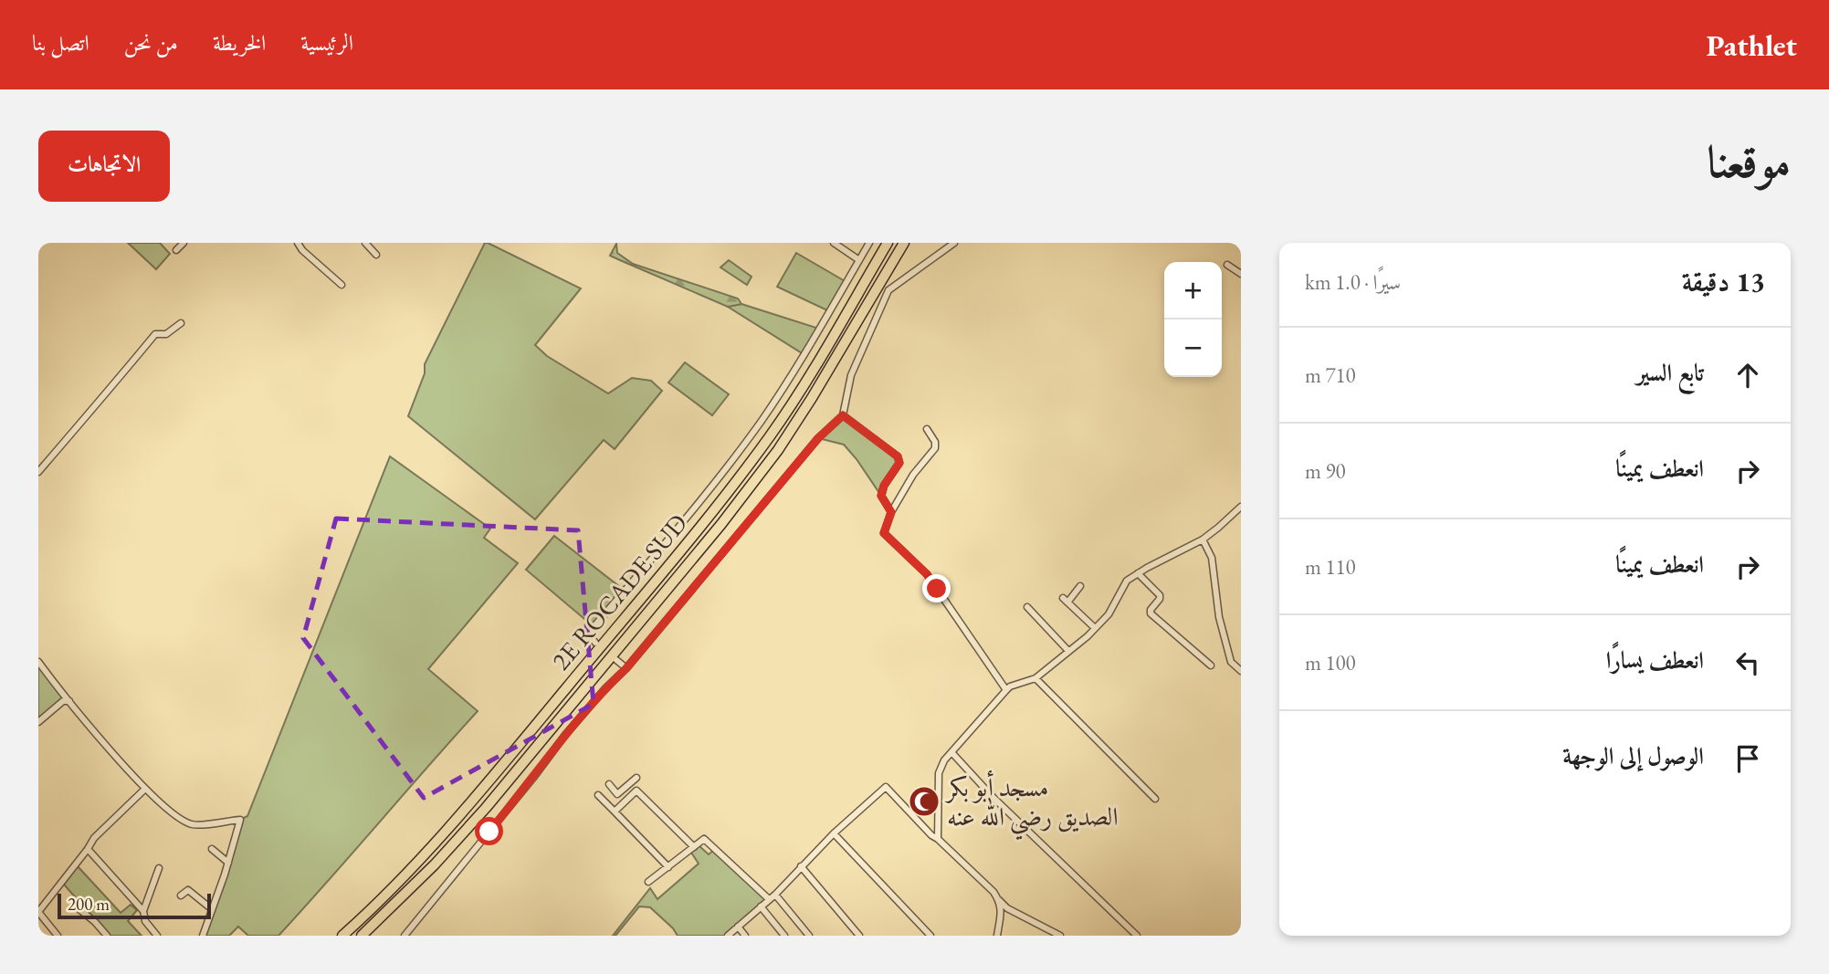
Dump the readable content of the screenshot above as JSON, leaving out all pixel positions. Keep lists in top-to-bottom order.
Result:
{
  "streets": {
    "highway": ["2E ROCADE SUD"]
  },
  "places": {
    "mosque": ["مسجد أبو بكر الصديق رضي الله عنه"]
  },
  "scale_bar": "200 m",
  "page": {
    "header": "Pathlet",
    "nav": [
      "الرئيسية",
      "الخريطة",
      "من نحن",
      "اتصل بنا"
    ],
    "title": "موقعنا",
    "buttons": "الاتجاهات",
    "heading": ["13 دقيقة", "سيرًا · 1.0 km"],
    "map_buttons": ["+", "−"],
    "list": [
      ["تابع السير", "710 m"],
      ["انعطف يمينًا", "90 m"],
      ["انعطف يمينًا", "110 m"],
      ["انعطف يسارًا", "100 m"],
      "الوصول إلى الوجهة"
    ],
    "scale": "200 m"
  }
}
